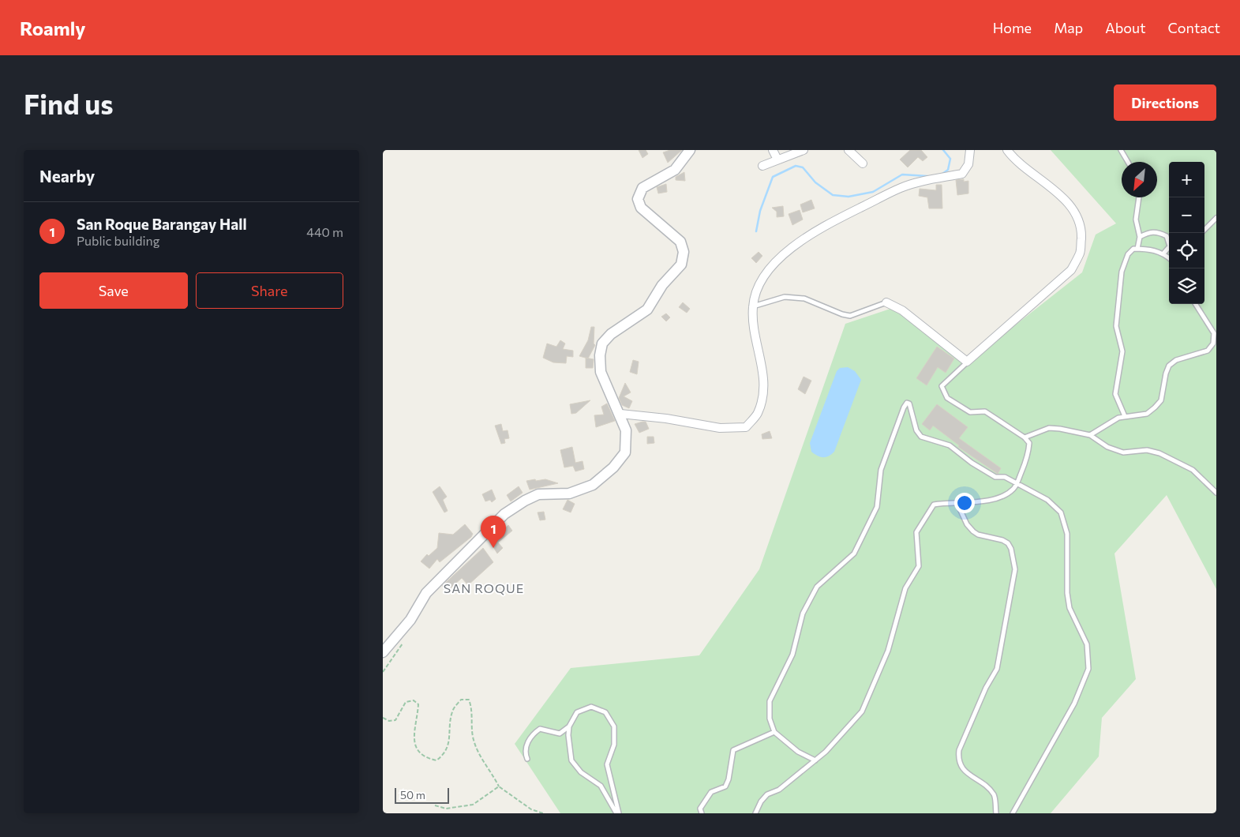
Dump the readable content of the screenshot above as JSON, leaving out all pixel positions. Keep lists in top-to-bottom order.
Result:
{
  "districts": ["SAN ROQUE"],
  "scale_bar": "50 m",
  "north": "bottom left",
  "page": {
    "header": "Roamly",
    "nav": [
      "Home",
      "Map",
      "About",
      "Contact"
    ],
    "buttons": [
      "Directions",
      ["Save", "Share"]
    ],
    "title": "Find us",
    "heading": "Nearby",
    "map_buttons": ["+", "−"],
    "list": [
      {
        "mark": "1",
        "name": "San Roque Barangay Hall",
        "note": "Public building",
        "value": "440 m"
      }
    ],
    "pins": "1",
    "scale": "50 m"
  }
}
